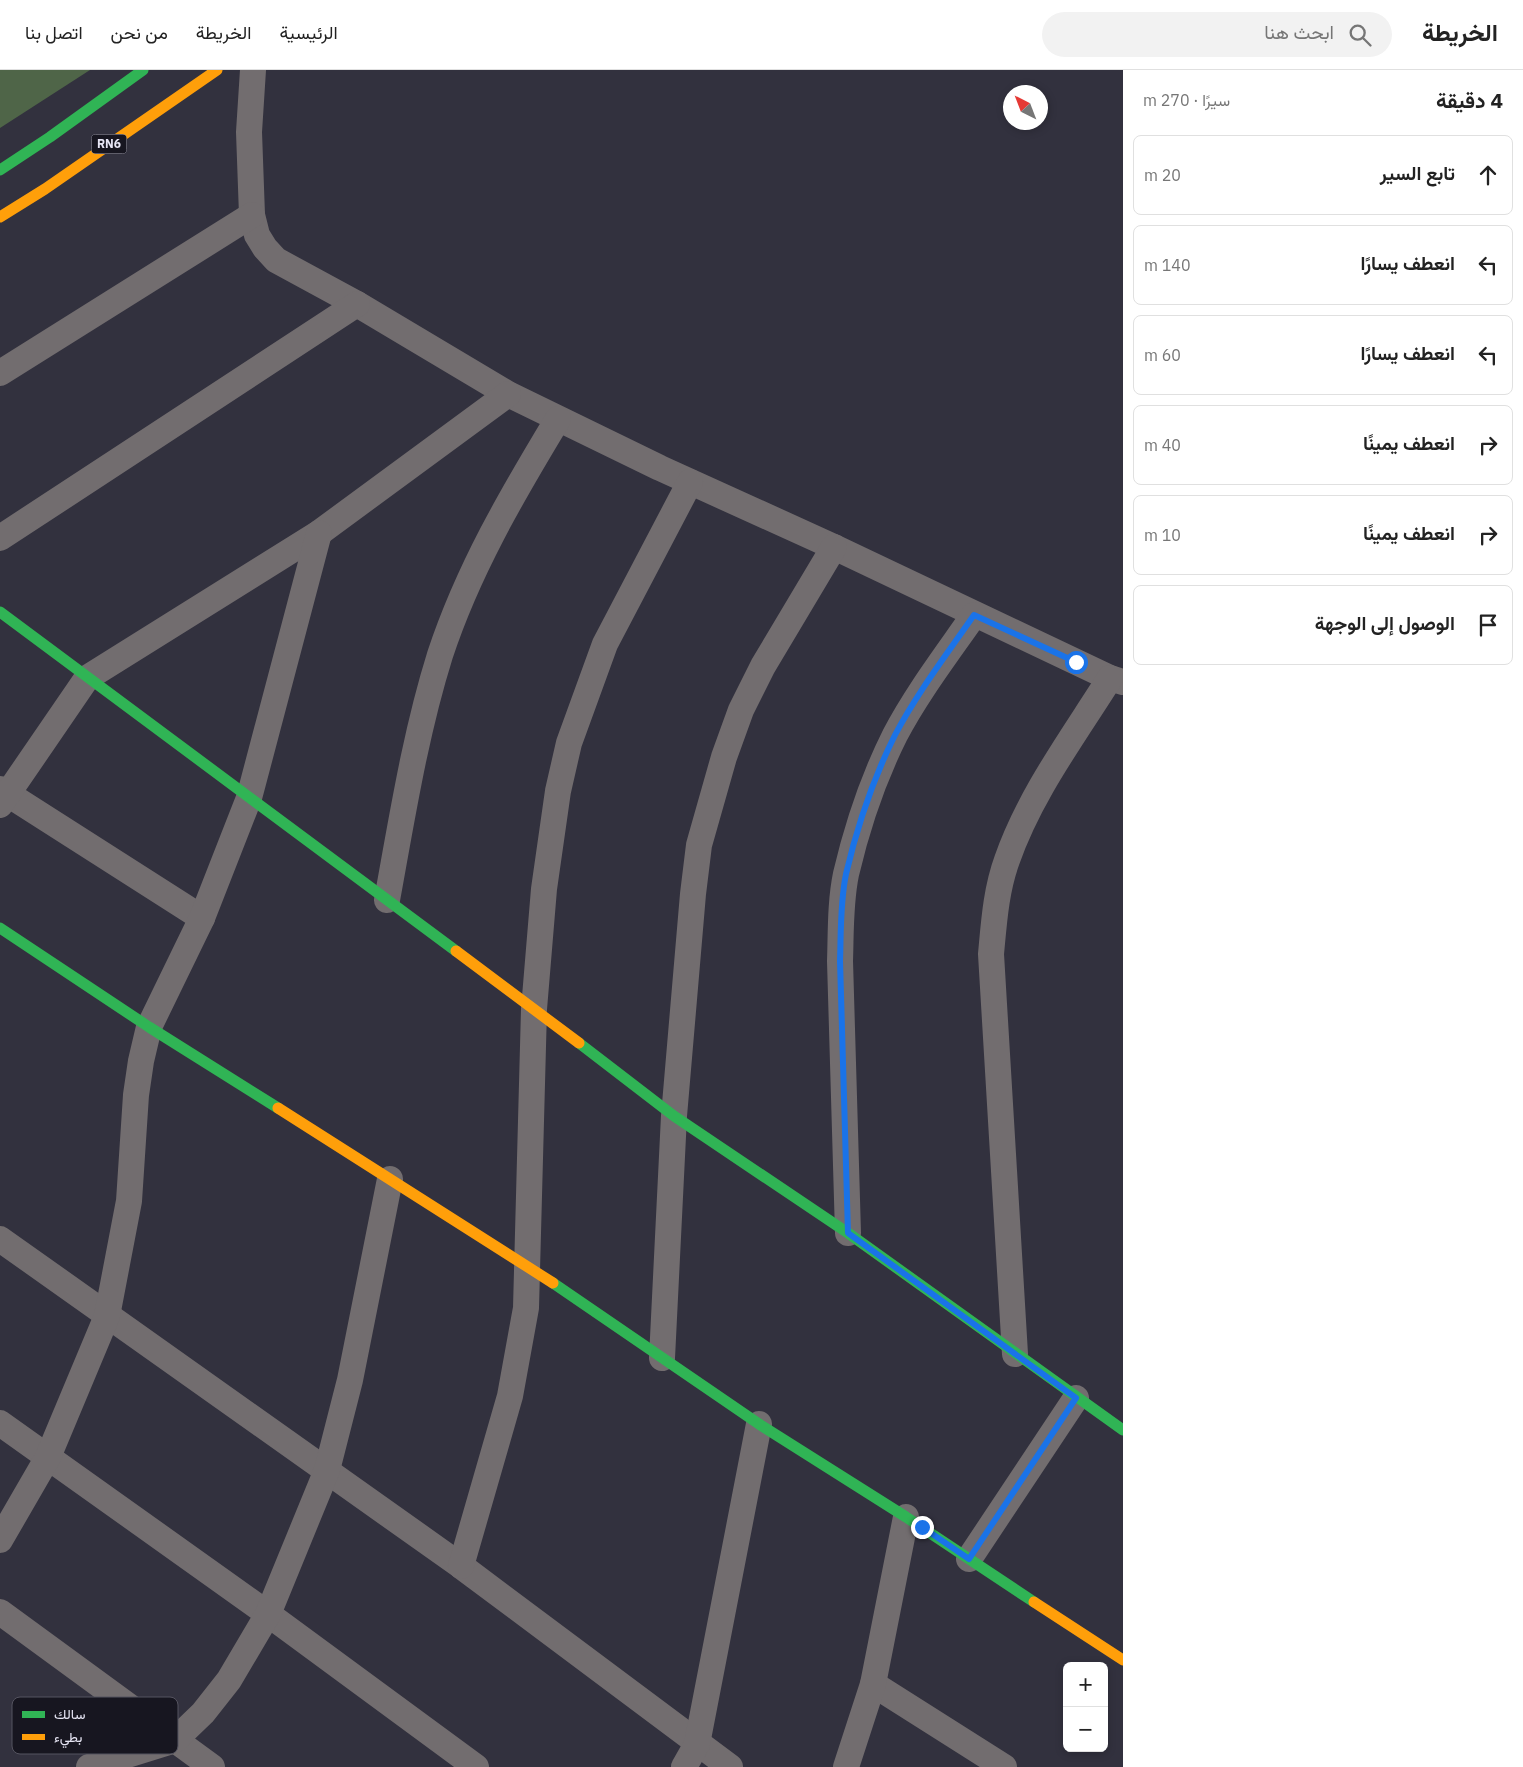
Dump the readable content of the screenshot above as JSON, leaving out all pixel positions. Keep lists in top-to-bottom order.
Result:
{
  "streets": {
    "main road": ["RN6"]
  },
  "legend": ["سالك", "بطيء"],
  "north": "top left",
  "page": {
    "header": "الخريطة",
    "search": "ابحث هنا",
    "nav": [
      "الرئيسية",
      "الخريطة",
      "من نحن",
      "اتصل بنا"
    ],
    "heading": ["4 دقيقة", "سيرًا · 270 m"],
    "list": [
      ["تابع السير", "20 m"],
      ["انعطف يسارًا", "140 m"],
      ["انعطف يسارًا", "60 m"],
      ["انعطف يمينًا", "40 m"],
      ["انعطف يمينًا", "10 m"],
      "الوصول إلى الوجهة"
    ],
    "map_buttons": ["+", "−"]
  }
}
